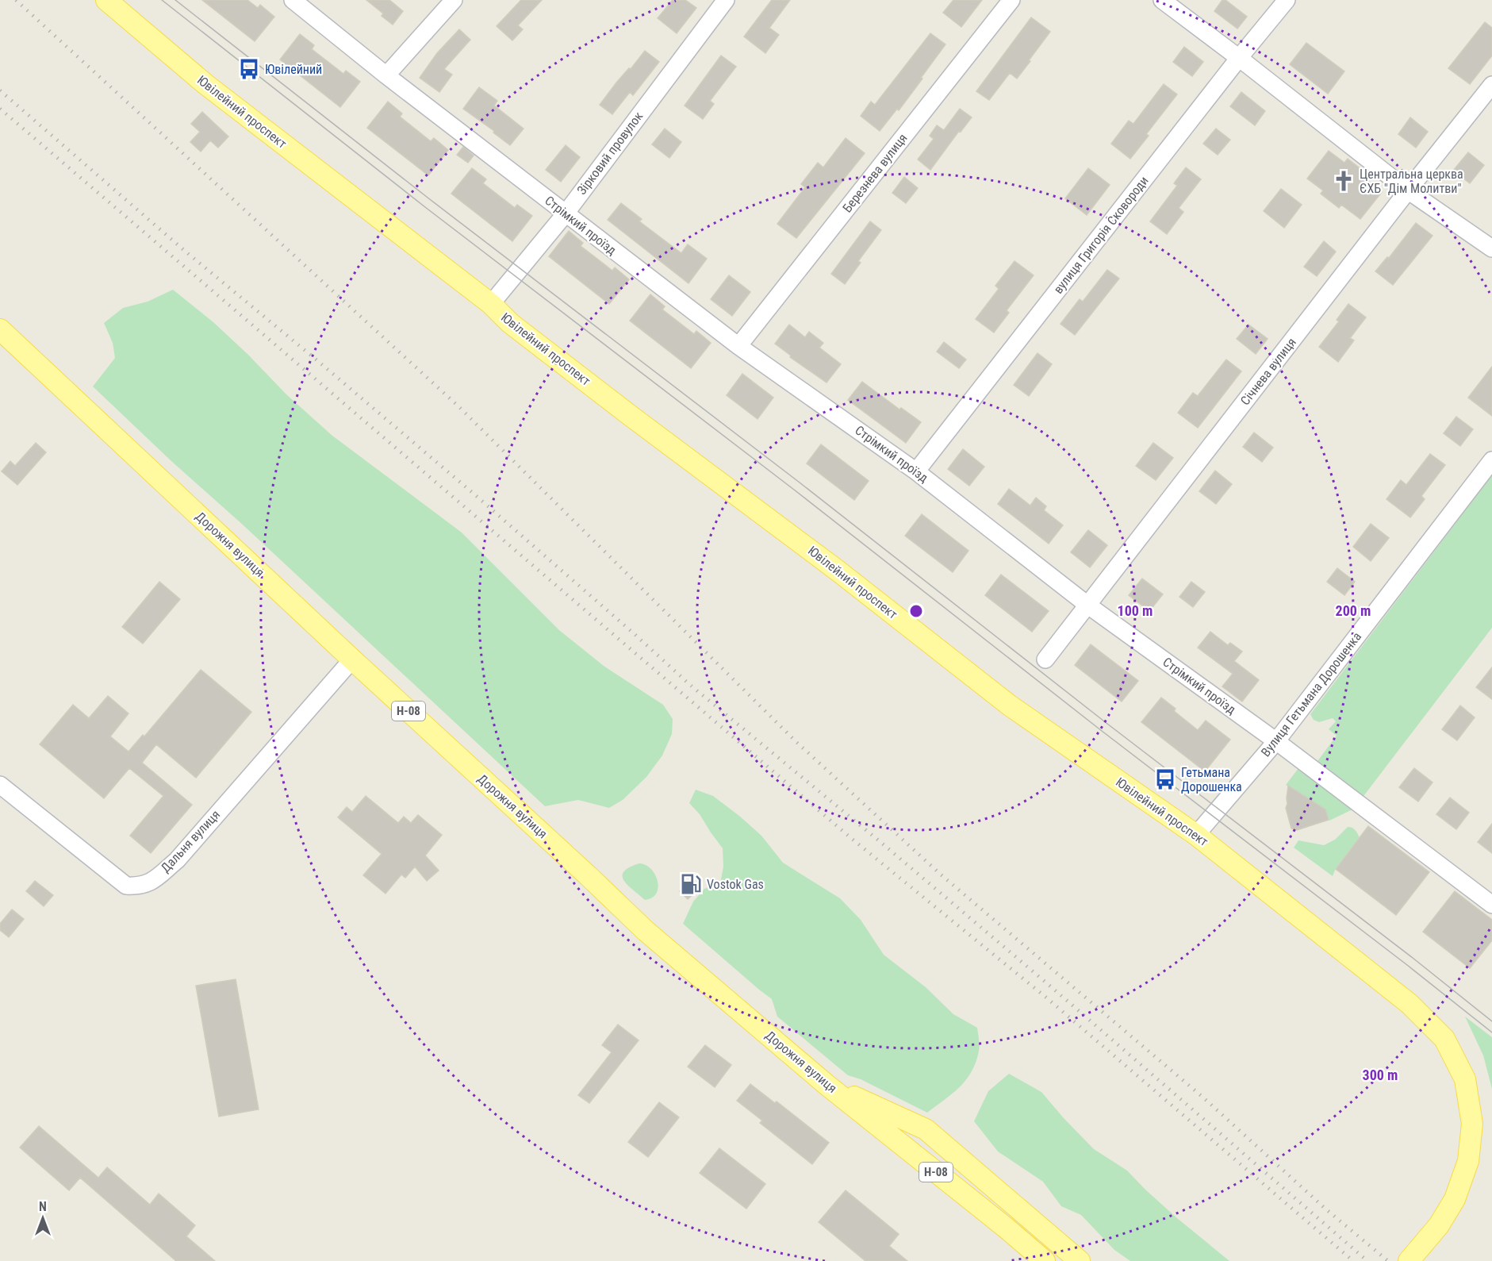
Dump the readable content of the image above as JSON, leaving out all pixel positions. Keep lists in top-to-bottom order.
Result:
{
  "streets": {
    "main road": ["Ювілейний проспект", "Дорожня вулиця", "Н-08"],
    "street": [
      "Зірковий провулок",
      "Березнева вулиця",
      "Стрімкий проїзд",
      "вулиця Григорія Сковороди",
      "Січнева вулиця",
      "Вулиця Гетьмана Дорошенка",
      "Дальня вулиця"
    ]
  },
  "crossings": [
    ["Ювілейний проспект", "Зірковий провулок"],
    ["Ювілейний проспект", "Вулиця Гетьмана Дорошенка"],
    ["Зірковий провулок", "Стрімкий проїзд"],
    ["Березнева вулиця", "Стрімкий проїзд"],
    ["Стрімкий проїзд", "вулиця Григорія Сковороди"],
    ["Стрімкий проїзд", "Січнева вулиця"],
    ["Стрімкий проїзд", "Вулиця Гетьмана Дорошенка"],
    ["Дорожня вулиця", "Дальня вулиця"]
  ],
  "places": {
    "bus stop": ["Ювілейний", "Гетьмана Дорошенка"],
    "church": ["Центральна церква ЄХБ \"Дім Молитви\""],
    "fuel station": ["Vostok Gas"]
  },
  "north": "top",
  "rings": ["100 m", "200 m", "300 m"]
}
